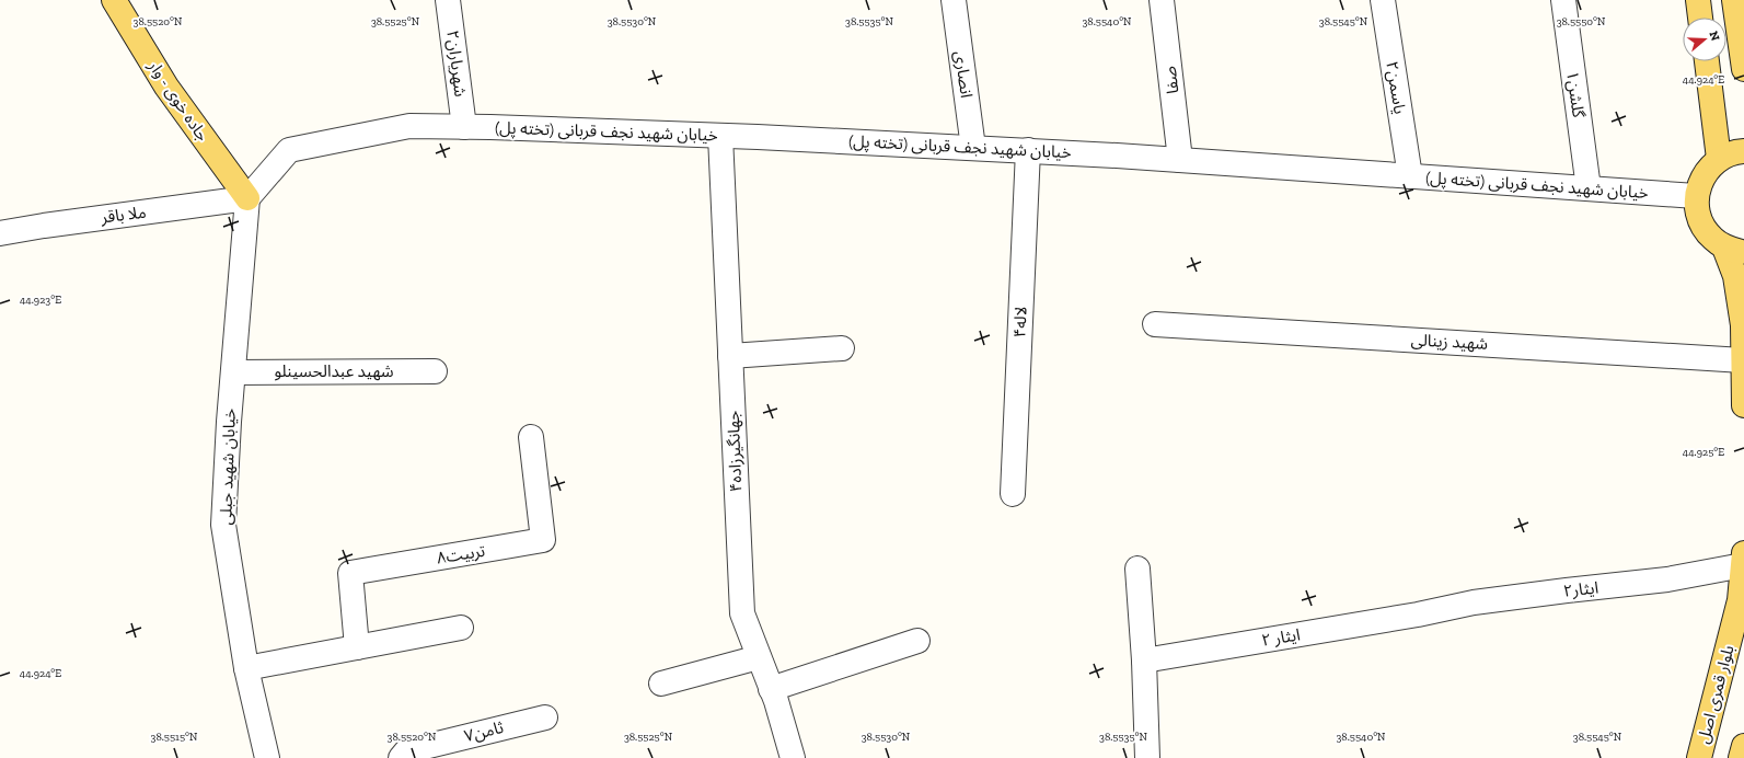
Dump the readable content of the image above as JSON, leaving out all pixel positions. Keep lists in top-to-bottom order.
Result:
{
  "streets": {
    "main road": ["جاده خوی - وار", "بلوار قمری اصل"],
    "street": [
      "شهریاران۲",
      "انصاری",
      "صفا",
      "یاسمن۲",
      "گلشن۱",
      "خیابان شهید نجف قربانی (تخته پل)",
      "ملا باقر",
      "لاله۴",
      "شهید زینالی",
      "شهید عبدالحسینلو",
      "جهانگیرزاده۴",
      "خیابان شهید جبلی",
      "تربیت۸",
      "ایثار۲",
      "ایثار ۲",
      "ثامن۷"
    ]
  },
  "crossings": [
    ["شهریاران۲", "خیابان شهید نجف قربانی (تخته پل)"],
    ["انصاری", "خیابان شهید نجف قربانی (تخته پل)"],
    ["صفا", "خیابان شهید نجف قربانی (تخته پل)"],
    ["یاسمن۲", "خیابان شهید نجف قربانی (تخته پل)"],
    ["گلشن۱", "خیابان شهید نجف قربانی (تخته پل)"],
    ["جاده خوی - وار", "خیابان شهید نجف قربانی (تخته پل)"],
    ["جاده خوی - وار", "ملا باقر"],
    ["جاده خوی - وار", "خیابان شهید جبلی"],
    ["خیابان شهید نجف قربانی (تخته پل)", "ملا باقر"],
    ["خیابان شهید نجف قربانی (تخته پل)", "لاله۴"],
    ["خیابان شهید نجف قربانی (تخته پل)", "جهانگیرزاده۴"],
    ["خیابان شهید نجف قربانی (تخته پل)", "خیابان شهید جبلی"],
    ["ملا باقر", "خیابان شهید جبلی"],
    ["شهید عبدالحسینلو", "خیابان شهید جبلی"],
    ["ایثار۲", "ایثار ۲"],
    ["ایثار۲", "بلوار قمری اصل"]
  ],
  "north": "right",
  "coordinates": [
    "38.5530°N",
    "38.5535°N",
    "38.5550°N",
    "38.5520°N",
    "38.5525°N",
    "38.5540°N",
    "38.5545°N",
    "44.924°E",
    "44.923°E",
    "44.925°E",
    "38.5515°N"
  ]
}
